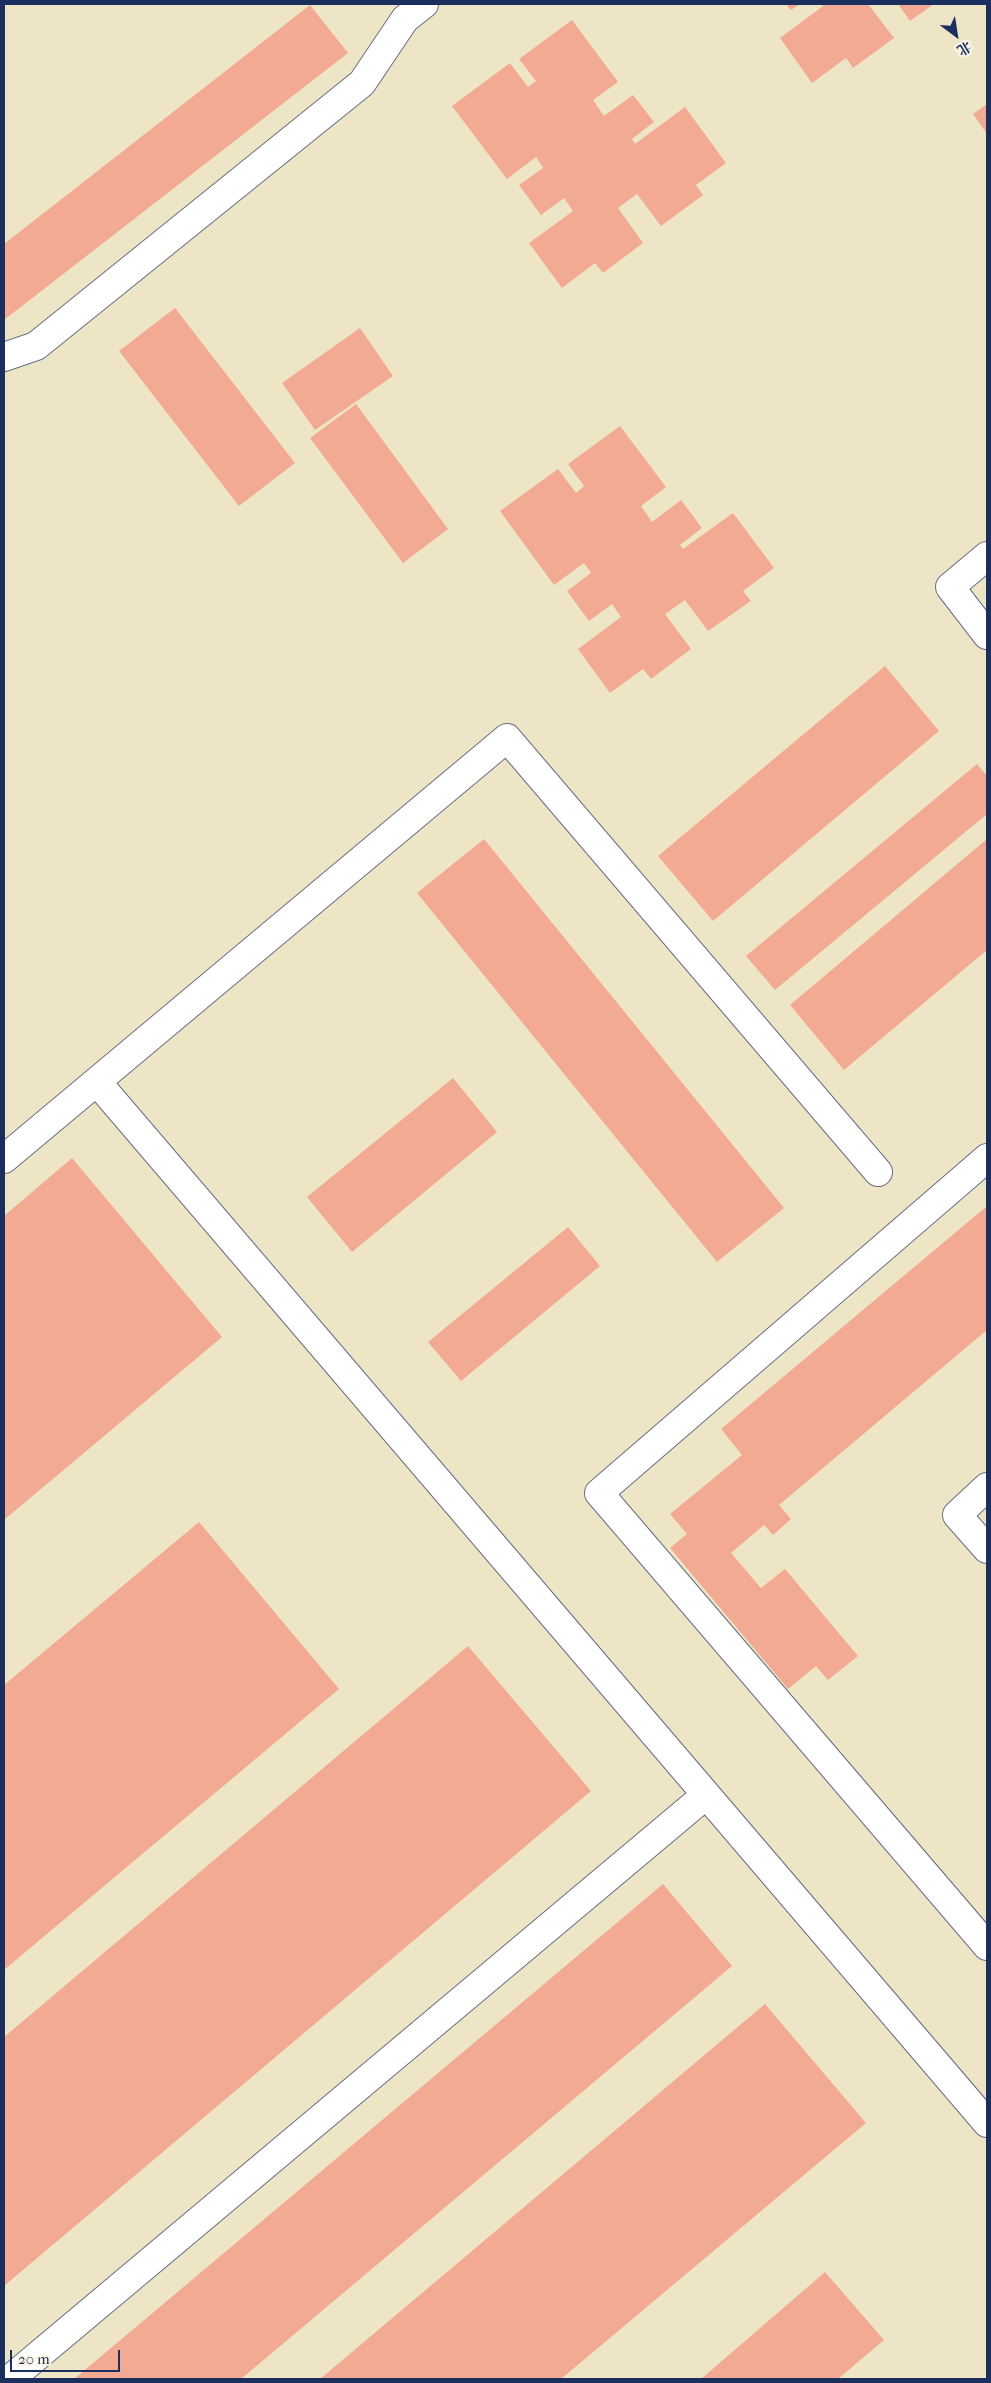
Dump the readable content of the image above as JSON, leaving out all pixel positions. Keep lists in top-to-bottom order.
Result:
{
  "scale_bar": "20 m",
  "north": "bottom right"
}
